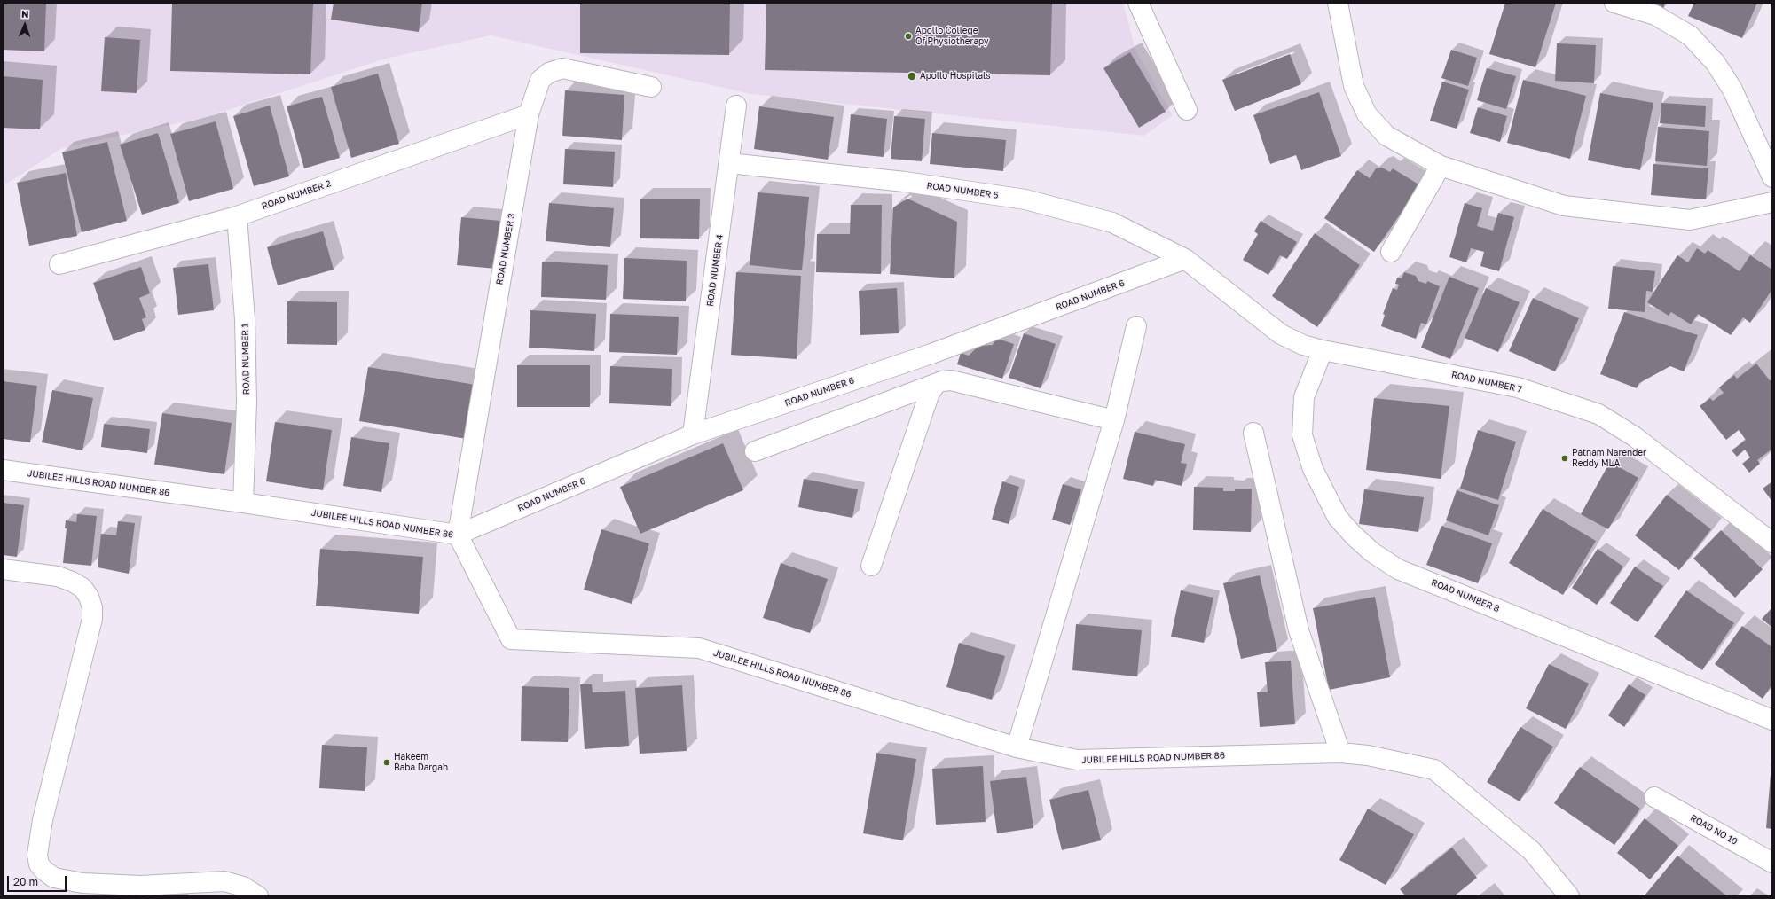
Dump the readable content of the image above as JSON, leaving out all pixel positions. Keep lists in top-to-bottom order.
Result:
{
  "streets": {
    "street": [
      "ROAD NUMBER 5",
      "ROAD NUMBER 2",
      "ROAD NUMBER 3",
      "ROAD NUMBER 4",
      "ROAD NUMBER 6",
      "ROAD NUMBER 1",
      "ROAD NUMBER 7",
      "JUBILEE HILLS ROAD NUMBER 86",
      "ROAD NUMBER 8",
      "ROAD NO 10"
    ]
  },
  "crossings": [
    ["ROAD NUMBER 5", "ROAD NUMBER 4"],
    ["ROAD NUMBER 5", "ROAD NUMBER 6"],
    ["ROAD NUMBER 5", "ROAD NUMBER 7"],
    ["ROAD NUMBER 2", "ROAD NUMBER 3"],
    ["ROAD NUMBER 2", "ROAD NUMBER 1"],
    ["ROAD NUMBER 3", "ROAD NUMBER 6"],
    ["ROAD NUMBER 3", "JUBILEE HILLS ROAD NUMBER 86"],
    ["ROAD NUMBER 4", "ROAD NUMBER 6"],
    ["ROAD NUMBER 6", "ROAD NUMBER 7"],
    ["ROAD NUMBER 6", "JUBILEE HILLS ROAD NUMBER 86"],
    ["ROAD NUMBER 1", "JUBILEE HILLS ROAD NUMBER 86"],
    ["ROAD NUMBER 7", "ROAD NUMBER 8"]
  ],
  "places": [
    "Apollo College Of Physiotherapy",
    "Apollo Hospitals",
    "Patnam Narender Reddy MLA",
    "Hakeem Baba Dargah"
  ],
  "scale_bar": "20 m",
  "north": "top"
}
